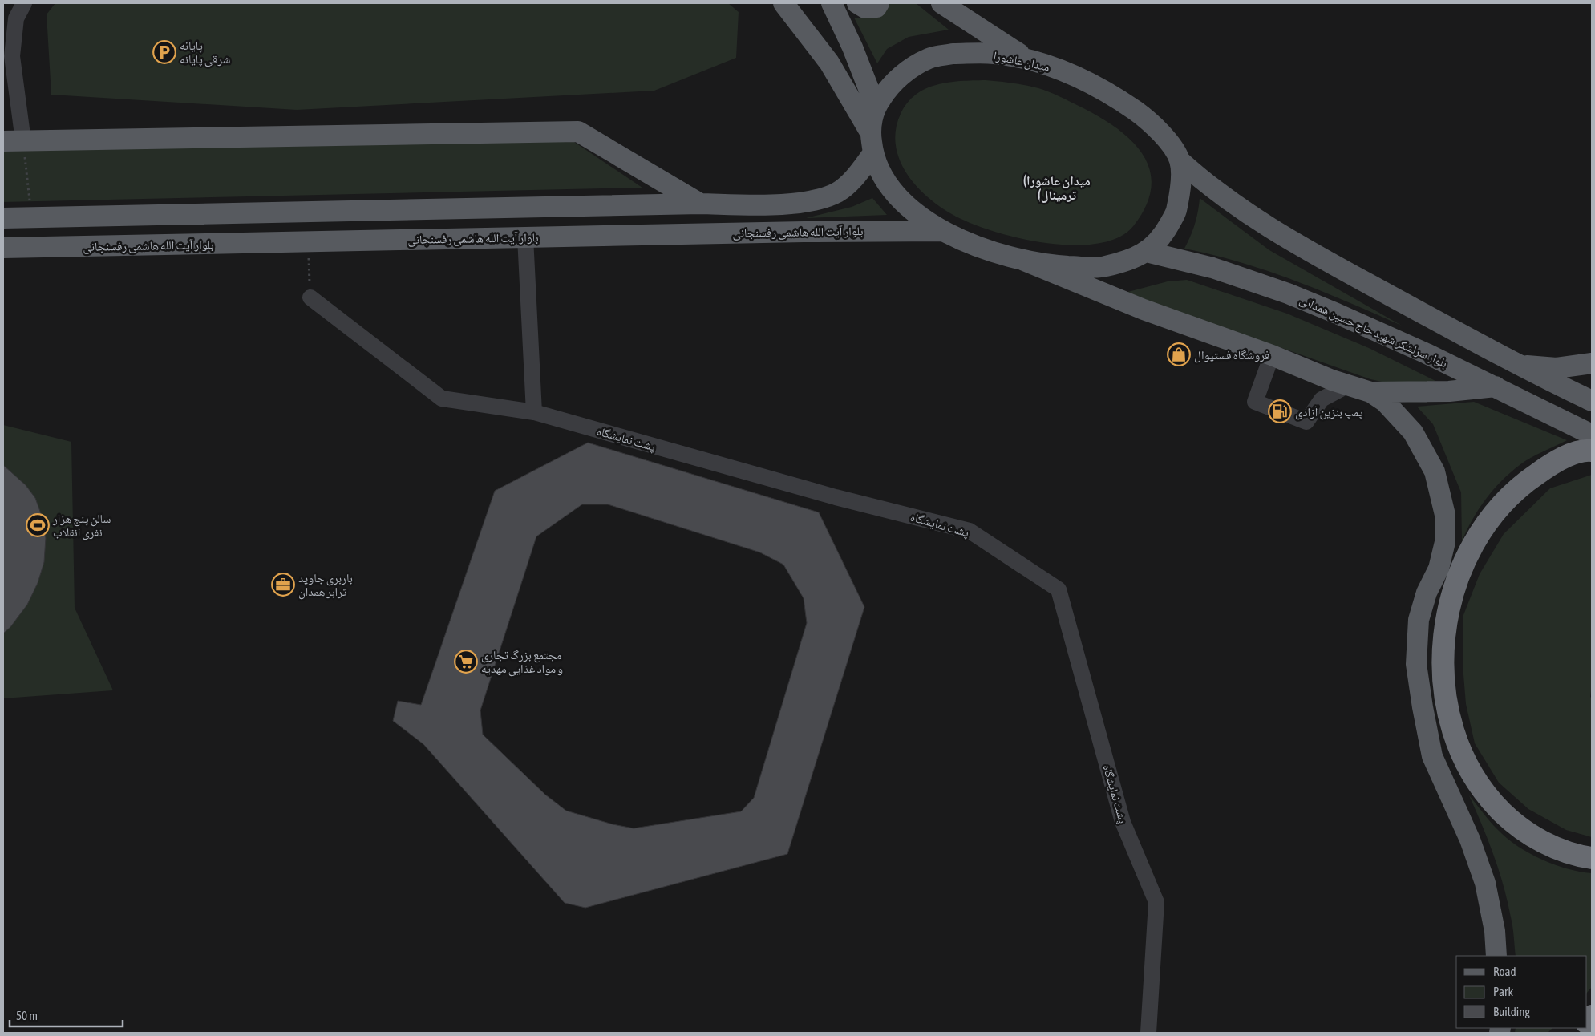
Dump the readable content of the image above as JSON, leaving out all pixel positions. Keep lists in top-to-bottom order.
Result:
{
  "streets": {
    "main road": ["میدان عاشورا", "بلوار آیت الله هاشمی رفسنجانی", "بلوار سرلشکر شهید حاج حسین همدانی"],
    "street": ["پشت نمایشگاه"]
  },
  "crossings": [
    ["میدان عاشورا", "بلوار آیت الله هاشمی رفسنجانی"],
    ["میدان عاشورا", "بلوار سرلشکر شهید حاج حسین همدانی"]
  ],
  "districts": ["(میدان عاشورا (ترمینال"],
  "places": {
    "parking": ["پایانه شرقی پایانه"],
    "shop": ["فروشگاه فستیوال"],
    "fuel station": ["پمپ بنزین آزادی"],
    "sports": ["سالن پنج هزار نفری انقلاب"],
    "office": ["باربری جاوید ترابر همدان"],
    "supermarket": ["مجتمع بزرگ تجاری و مواد غذایی مهدیه"]
  },
  "legend": ["Road", "Park", "Building"],
  "scale_bar": "50 m"
}
